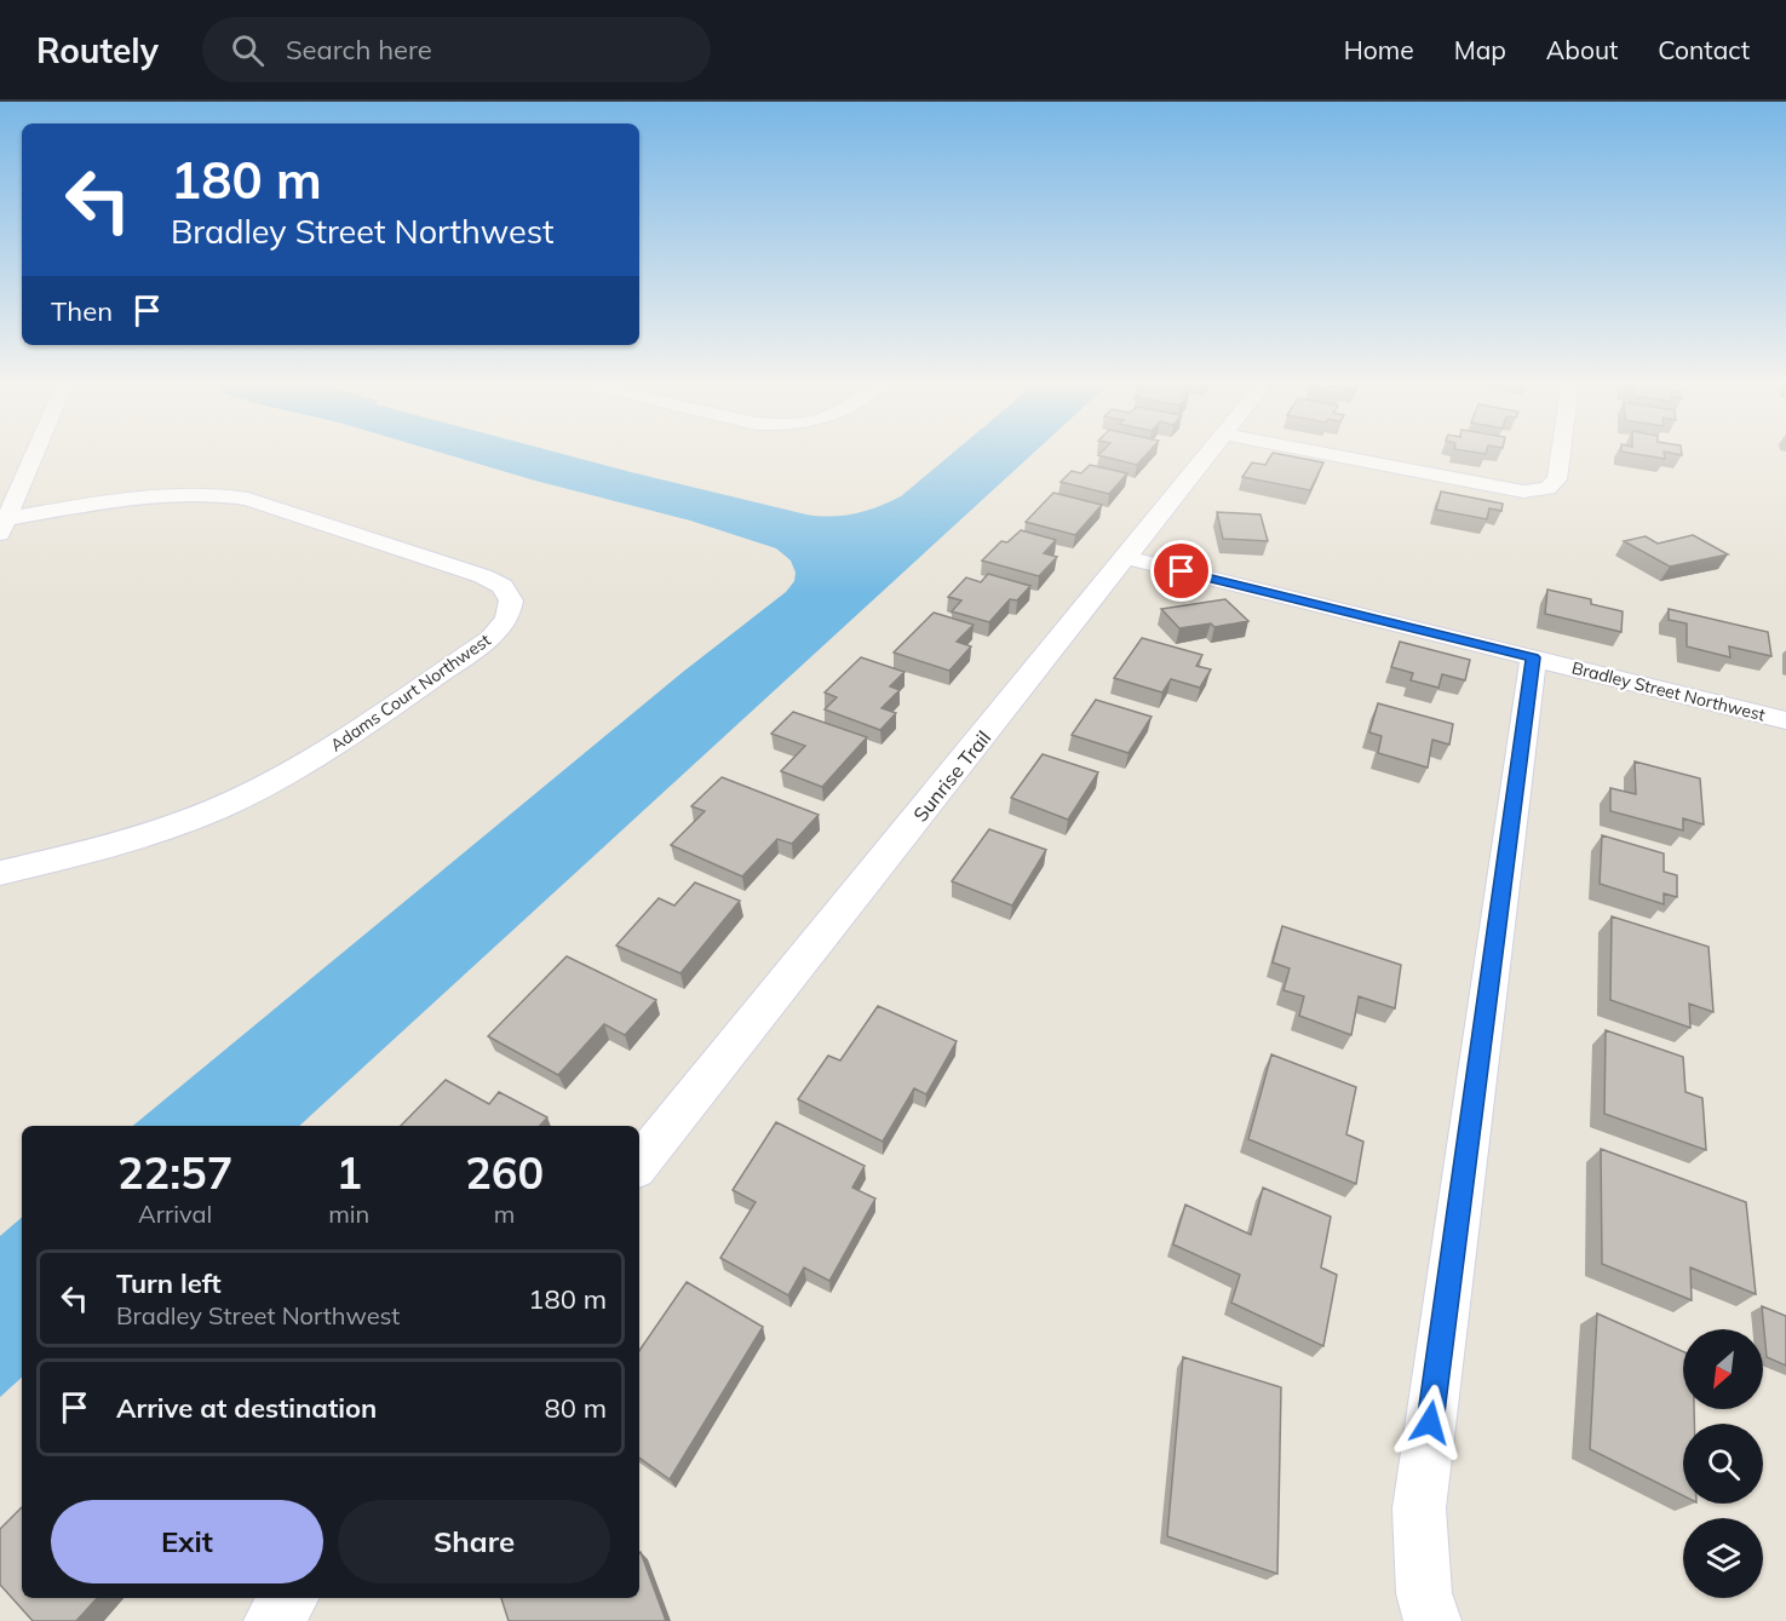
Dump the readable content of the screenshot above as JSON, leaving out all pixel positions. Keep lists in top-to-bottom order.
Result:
{
  "streets": {
    "street": ["Bradley Street Northwest", "Adams Court Northwest", "Sunrise Trail"]
  },
  "crossings": [
    ["Bradley Street Northwest", "Sunrise Trail"]
  ],
  "north": "bottom left",
  "page": {
    "header": "Routely",
    "search": "Search here",
    "nav": [
      "Home",
      "Map",
      "About",
      "Contact"
    ],
    "turn": ["180 m", "Bradley Street Northwest"],
    "then": "Then",
    "eta": [
      "22:57",
      "Arrival",
      "1",
      "min",
      "260",
      "m"
    ],
    "list": [
      {
        "name": "Turn left",
        "note": "Bradley Street Northwest",
        "value": "180 m"
      },
      {
        "name": "Arrive at destination",
        "value": "80 m"
      }
    ],
    "buttons": ["Exit", "Share"]
  }
}
